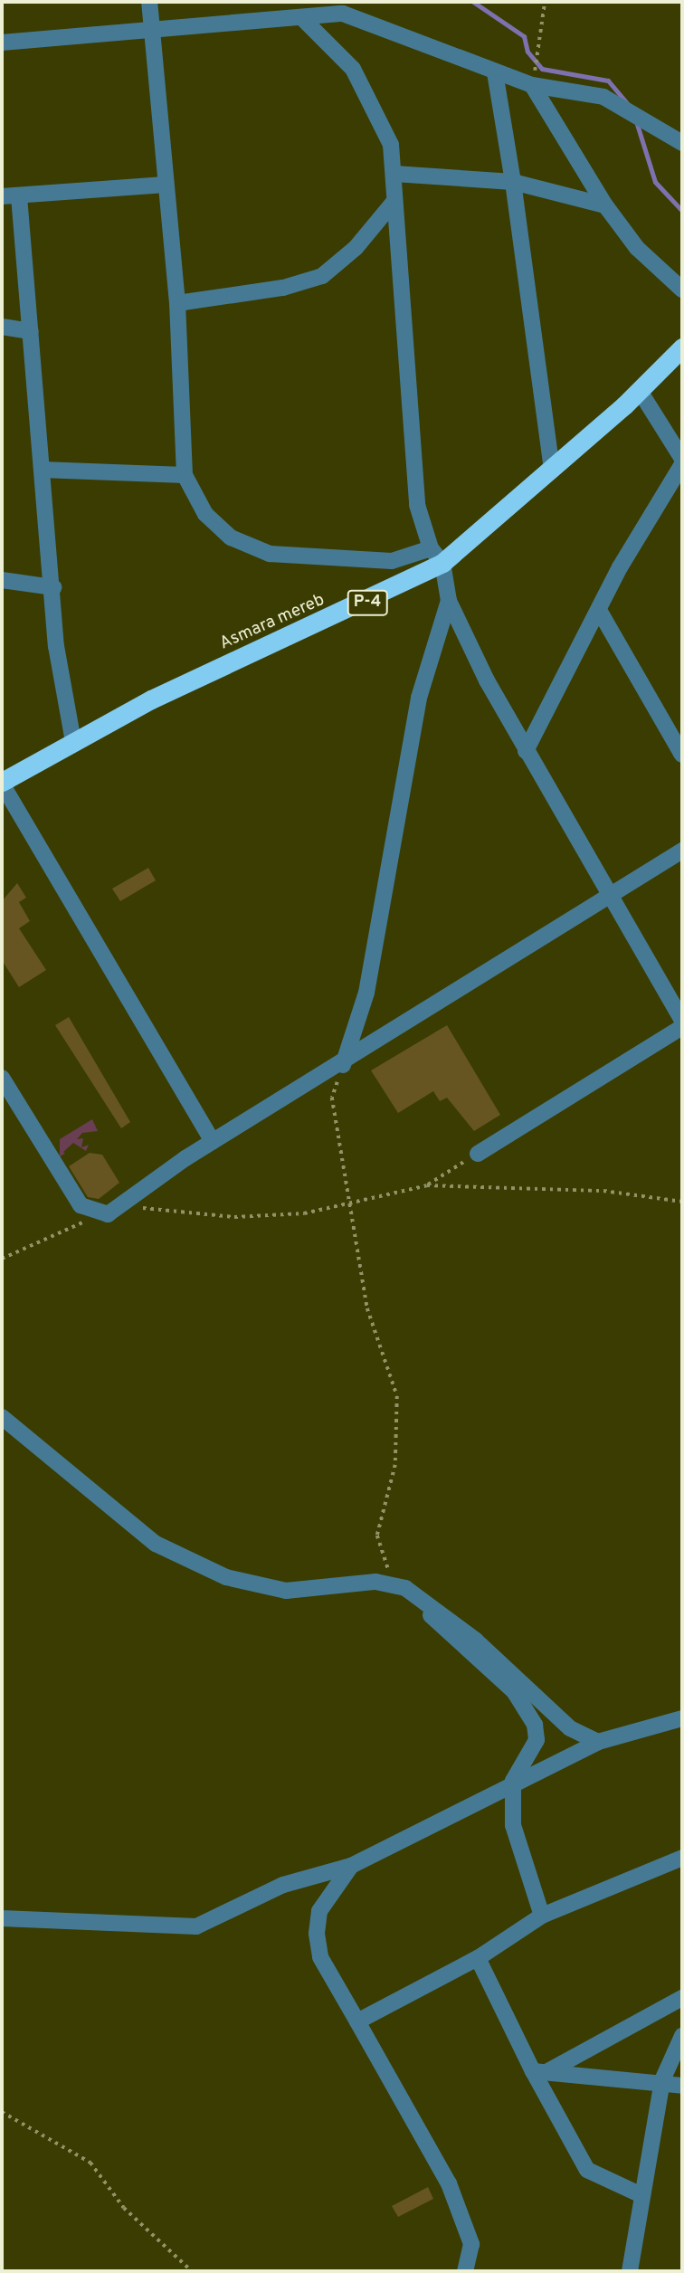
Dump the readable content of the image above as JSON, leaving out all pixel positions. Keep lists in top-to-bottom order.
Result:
{
  "streets": {
    "highway": ["P-4", "Asmara mereb"]
  }
}
